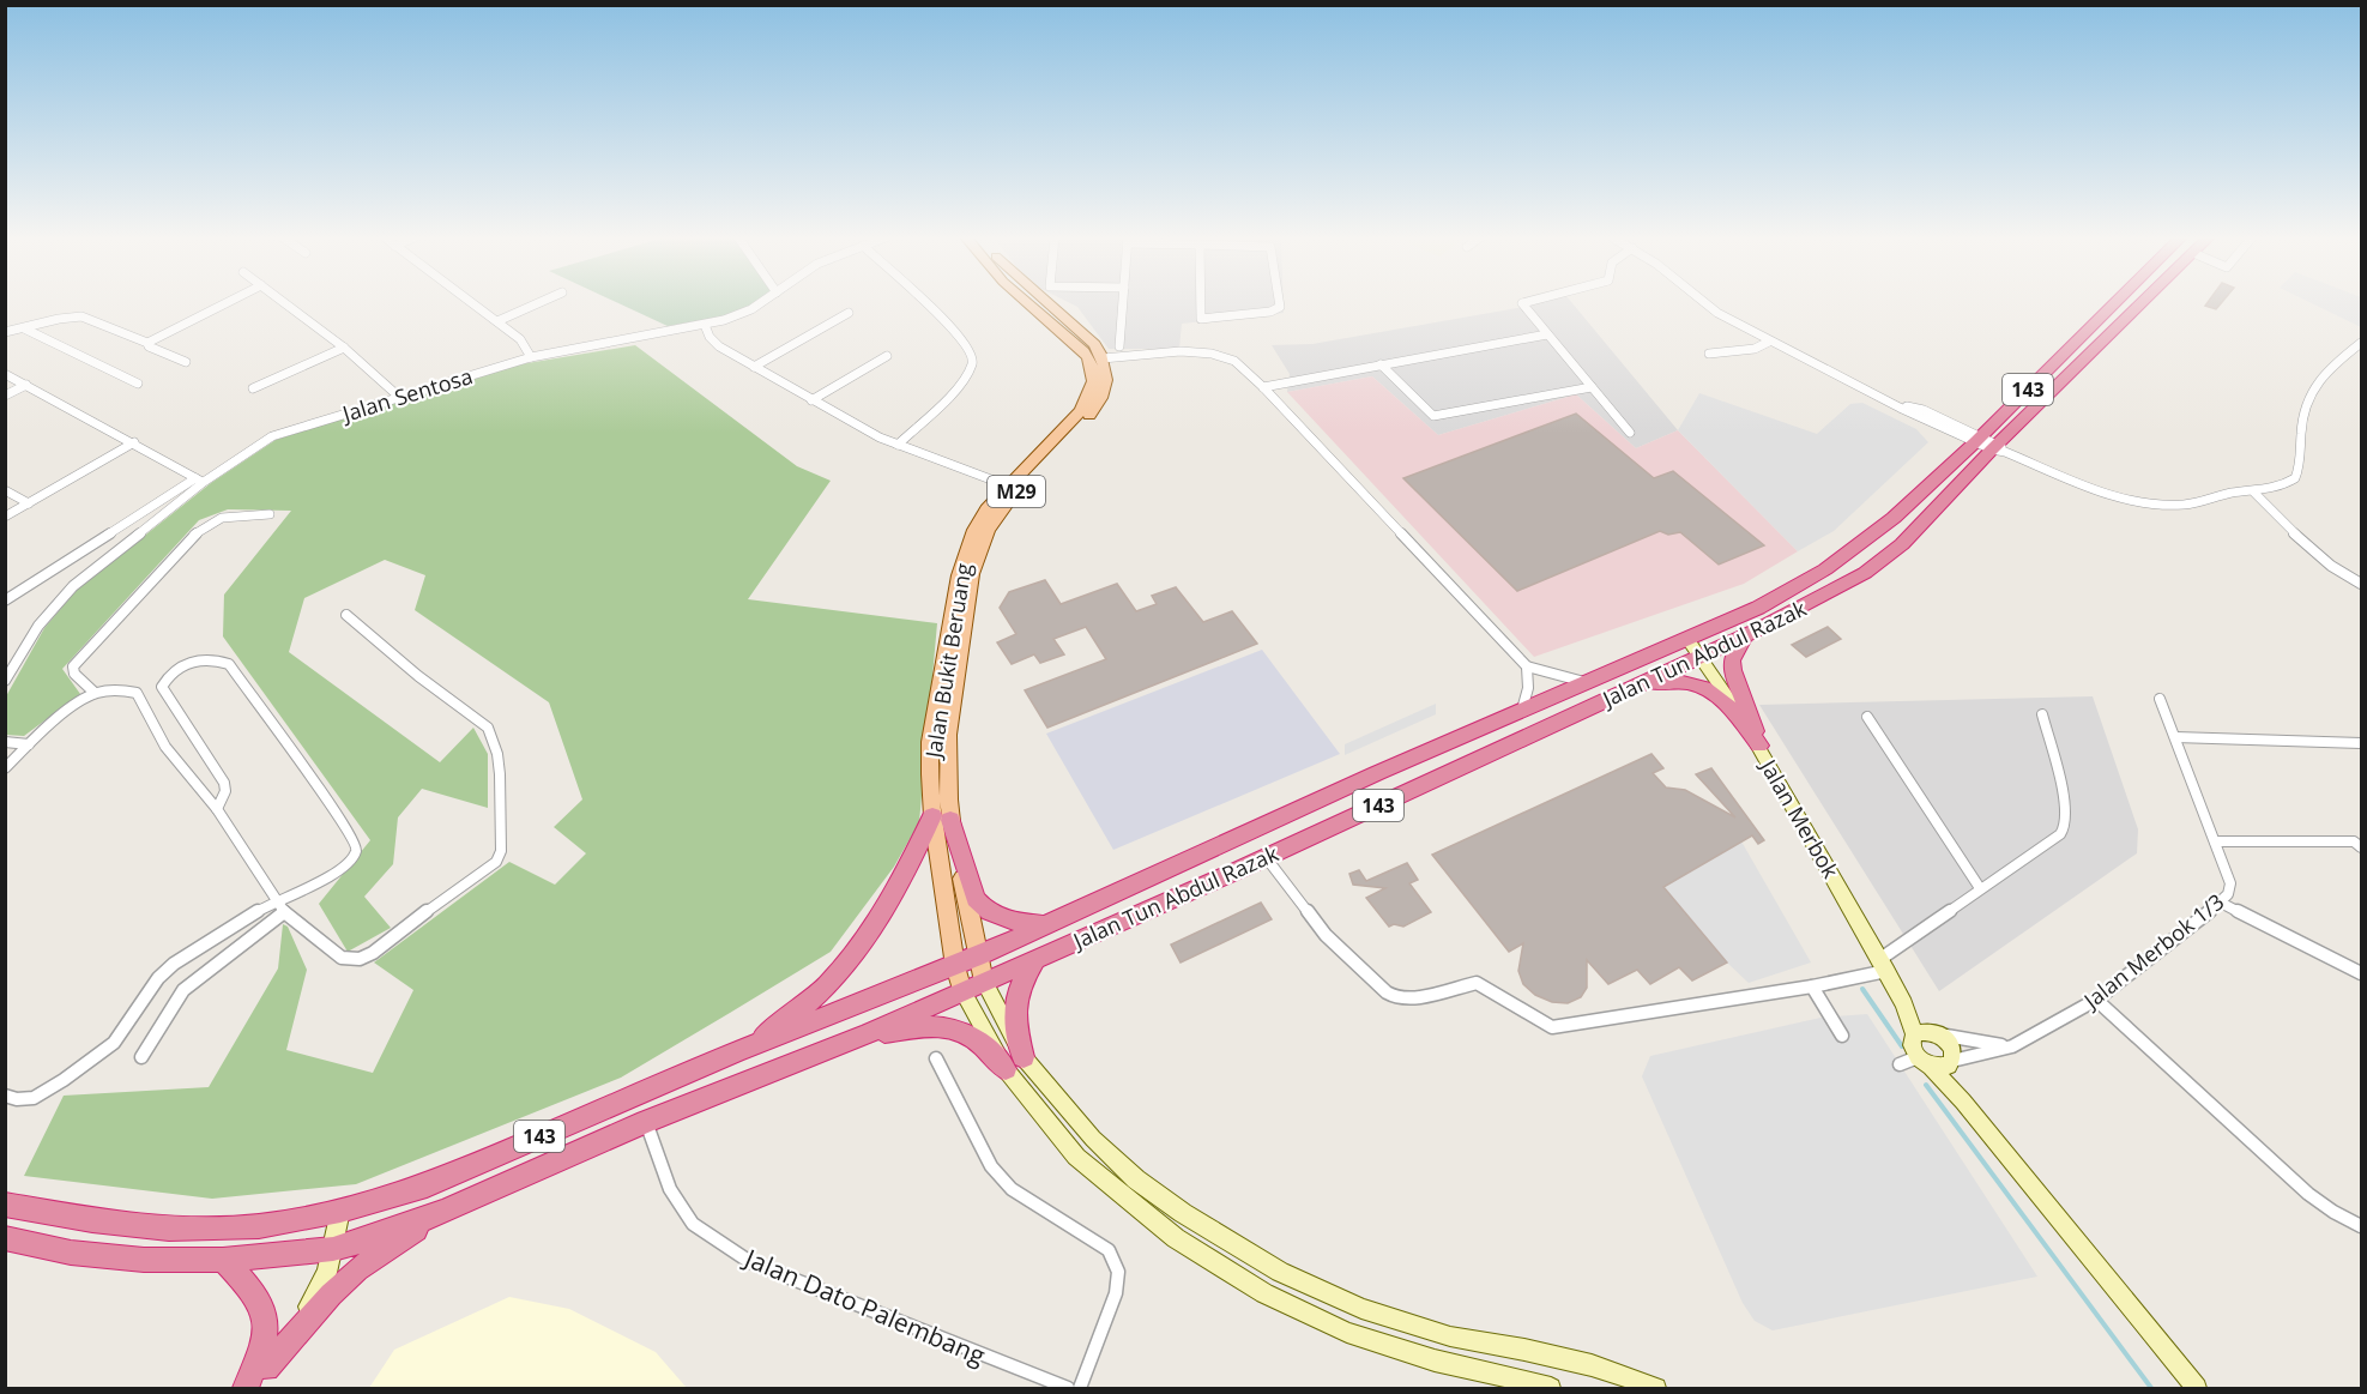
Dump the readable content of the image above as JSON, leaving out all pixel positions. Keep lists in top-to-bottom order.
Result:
{
  "streets": {
    "highway": ["143", "Jalan Tun Abdul Razak"],
    "main road": ["M29", "Jalan Bukit Beruang", "Jalan Merbok"],
    "street": ["Jalan Sentosa", "Jalan Merbok 1/3", "Jalan Dato Palembang"]
  },
  "crossings": [
    ["Jalan Tun Abdul Razak", "Jalan Bukit Beruang"],
    ["Jalan Tun Abdul Razak", "Jalan Merbok"],
    ["Jalan Tun Abdul Razak", "Jalan Dato Palembang"]
  ]
}
